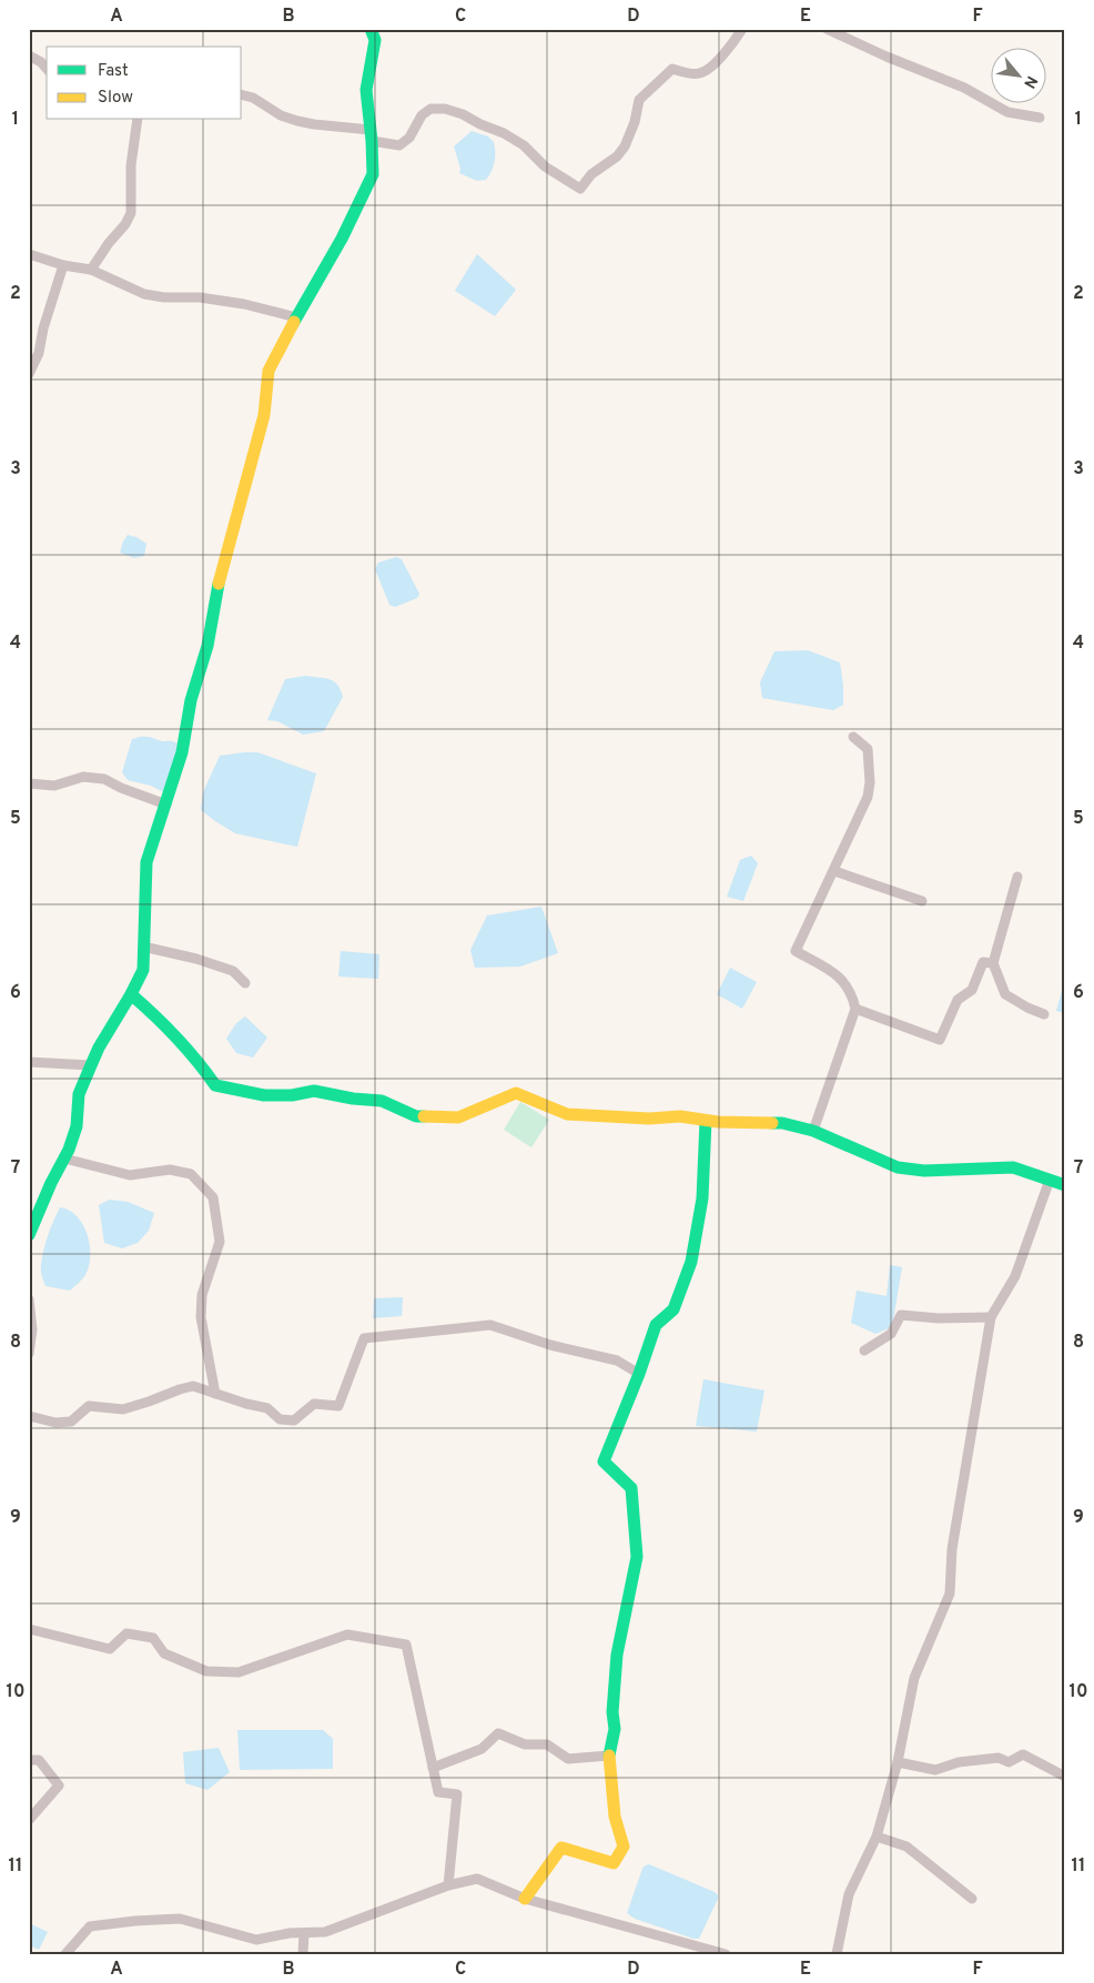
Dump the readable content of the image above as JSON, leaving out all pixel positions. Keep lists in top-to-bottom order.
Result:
{
  "legend": ["Fast", "Slow"],
  "north": "bottom right",
  "grid": {
    "columns": [
      "A",
      "B",
      "C",
      "D",
      "E",
      "F"
    ],
    "rows": [
      "1",
      "2",
      "3",
      "4",
      "5",
      "6",
      "7",
      "8",
      "9",
      "10",
      "11"
    ]
  }
}
